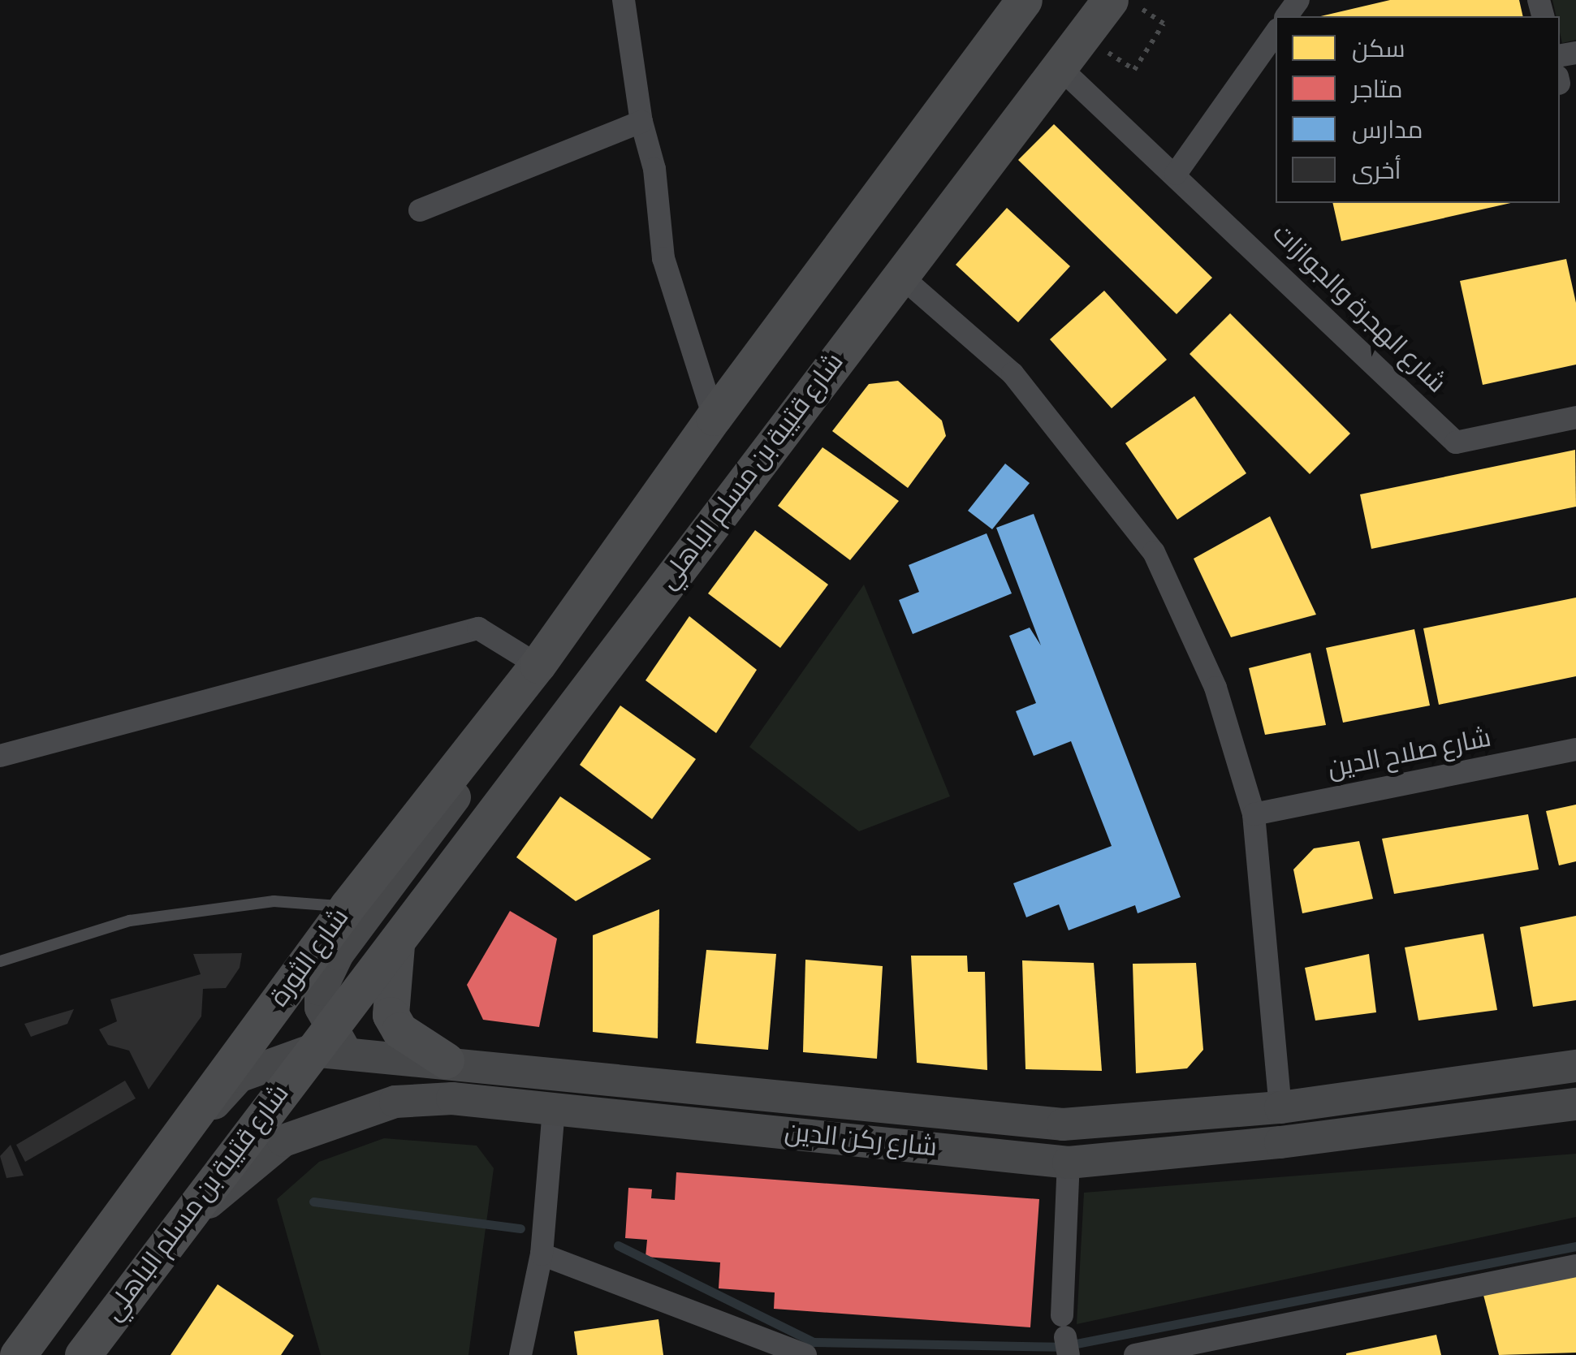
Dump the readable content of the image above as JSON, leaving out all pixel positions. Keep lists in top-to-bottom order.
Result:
{
  "streets": {
    "main road": ["شارع قتيبة بن مسلم الباهلي", "شارع الثورة", "شارع ركن الدين"],
    "street": ["شارع الهجرة والجوازات", "شارع صلاح الدين"]
  },
  "crossings": [
    ["شارع الهجرة والجوازات", "شارع قتيبة بن مسلم الباهلي"],
    ["شارع قتيبة بن مسلم الباهلي", "شارع الثورة"],
    ["شارع قتيبة بن مسلم الباهلي", "شارع ركن الدين"]
  ],
  "legend": [
    "سكن",
    "متاجر",
    "مدارس",
    "أخرى"
  ]
}
